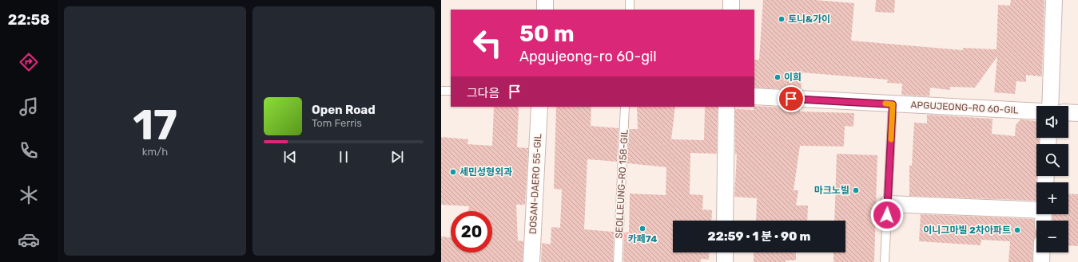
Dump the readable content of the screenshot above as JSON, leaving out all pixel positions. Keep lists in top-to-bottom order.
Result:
{
  "streets": {
    "street": ["APGUJEONG-RO 60-GIL", "DOSAN-DAERO 55-GIL"],
    "lane": ["SEOLLEUNG-RO 158-GIL"]
  },
  "places": [
    "토니&가이",
    "이희",
    "세민성형외과",
    "마크노빌",
    "카페74",
    "이니그마빌 2차아파트"
  ],
  "page": {
    "tabs": "22:58",
    "tile": ["17", "km/h"],
    "turn": ["50 m", "Apgujeong-ro 60-gil"],
    "then": "그다음",
    "song": ["Open Road", "Tom Ferris"],
    "map_buttons": ["+", "−"],
    "limit": "20",
    "trip": "22:59 · 1 분 · 90 m"
  }
}
